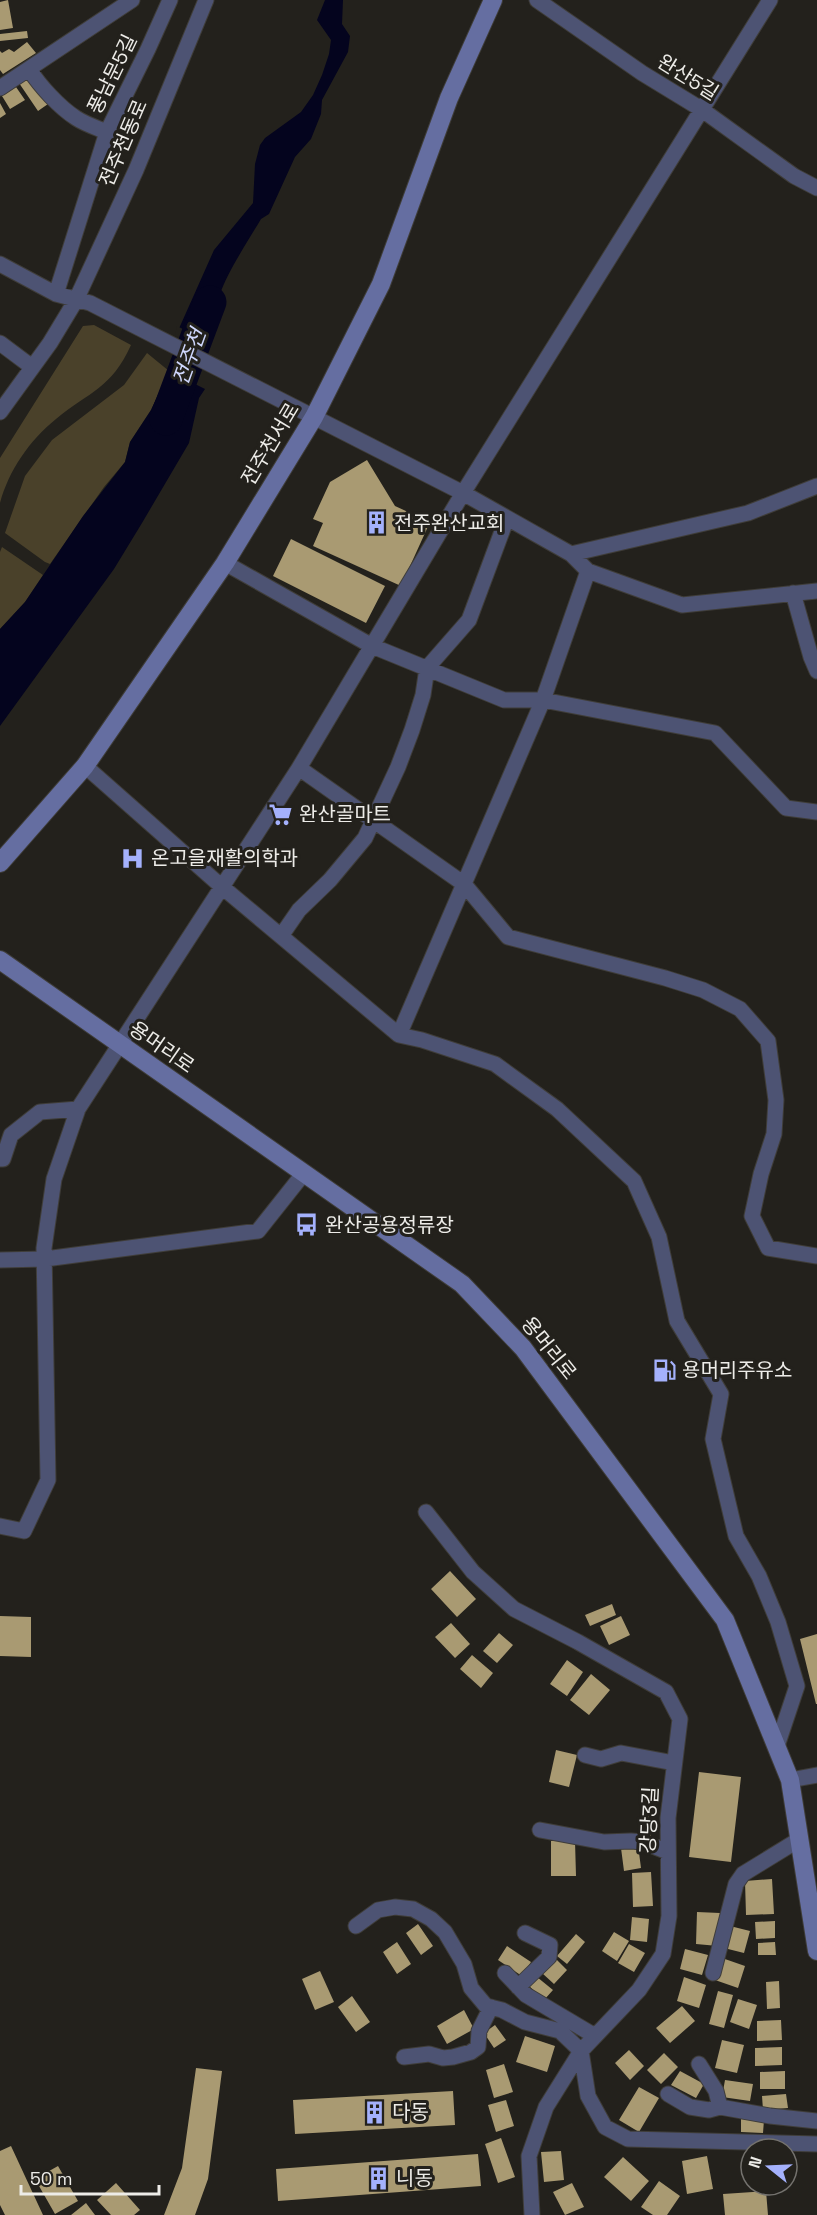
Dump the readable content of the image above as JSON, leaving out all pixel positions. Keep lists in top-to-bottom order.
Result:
{
  "streets": {
    "street": [
      "풍남문5길",
      "완산5길",
      "전주천동로",
      "전주천서로",
      "용머리로",
      "강당3길"
    ]
  },
  "crossings": [
    ["풍남문5길", "전주천동로"]
  ],
  "water": ["전주천"],
  "places": {
    "building": ["전주완산교회", "다동", "니동"],
    "supermarket": ["완산골마트"],
    "hospital": ["온고을재활의학과"],
    "bus stop": ["완산공용정류장"],
    "fuel station": ["용머리주유소"]
  },
  "scale_bar": "50 m",
  "north": "left"
}
